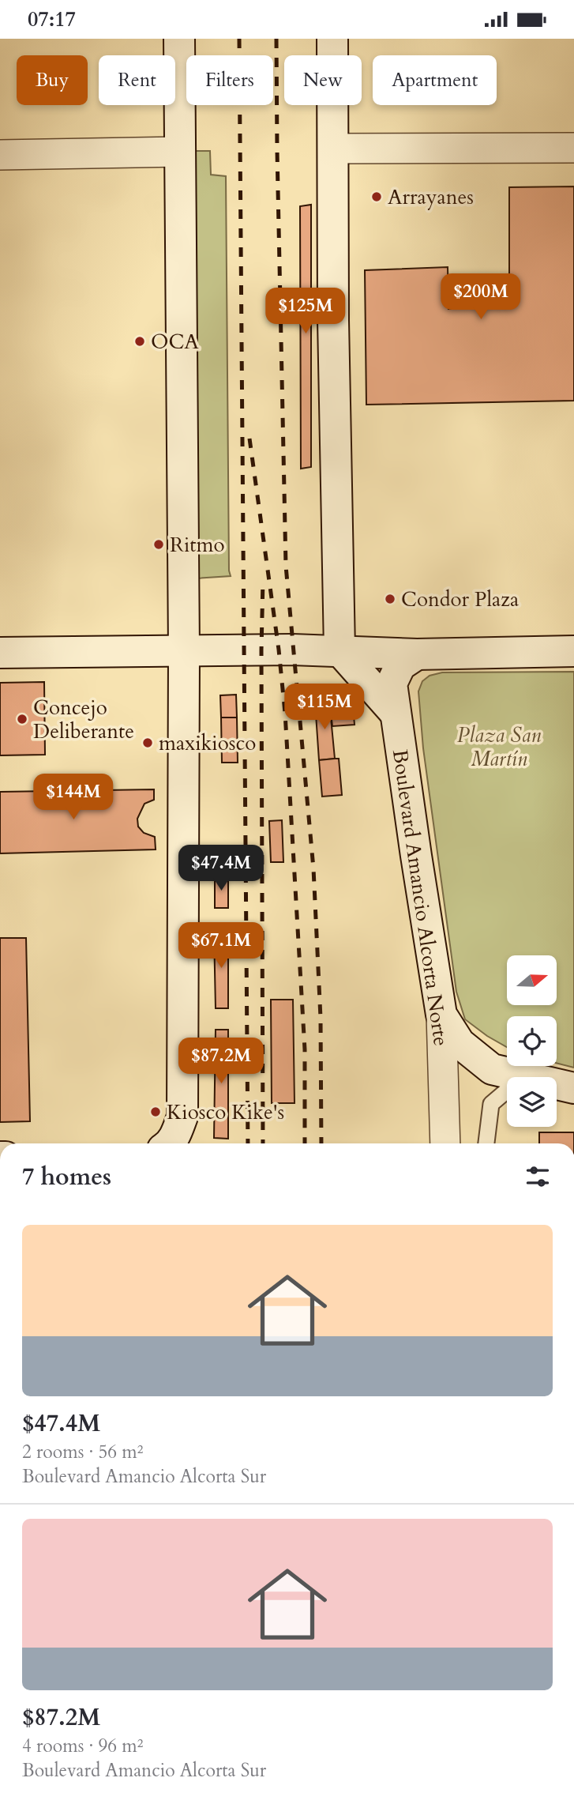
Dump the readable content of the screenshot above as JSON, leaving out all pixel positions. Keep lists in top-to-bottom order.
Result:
{
  "streets": {
    "street": ["Boulevard Amancio Alcorta Norte"]
  },
  "parks": ["Plaza San Martín"],
  "places": [
    "Arrayanes",
    "OCA",
    "Ritmo",
    "Condor Plaza",
    "Concejo Deliberante",
    "maxikiosco",
    "Kiosco Kike's"
  ],
  "north": "right",
  "page": {
    "status": "07:17",
    "chip": [
      "Buy",
      "Rent",
      "Filters",
      "New",
      "Apartment"
    ],
    "price": [
      "$200M",
      "$125M",
      "$115M",
      "$144M",
      "$47.4M",
      "$67.1M",
      "$87.2M"
    ],
    "heading": "7 homes",
    "list": [
      {
        "name": "$47.4M",
        "note": "2 rooms · 56 m² · Boulevard Amancio Alcorta Sur"
      },
      {
        "name": "$87.2M",
        "note": "4 rooms · 96 m² · Boulevard Amancio Alcorta Sur"
      }
    ]
  }
}
